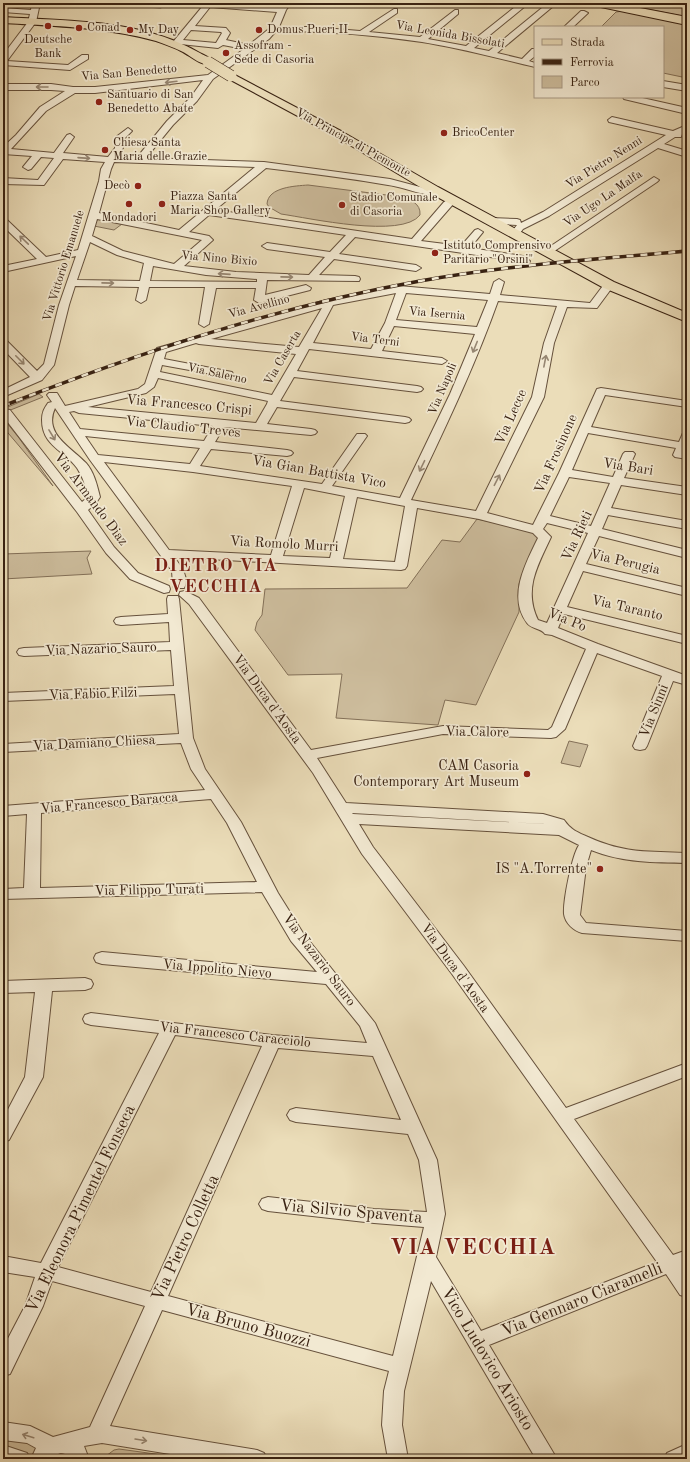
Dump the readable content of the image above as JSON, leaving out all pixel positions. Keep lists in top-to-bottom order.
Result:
{
  "streets": {
    "main road": ["Via Principe di Piemonte"],
    "street": [
      "Via Leonida Bissolati",
      "Via San Benedetto",
      "Via Pietro Nenni",
      "Via Ugo La Malfa",
      "Via Nino Bixio",
      "Via Vittorio Emanuele",
      "Via Avellino",
      "Via Isernia",
      "Via Terni",
      "Via Caserta",
      "Via Salerno",
      "Via Napoli",
      "Via Francesco Crispi",
      "Via Lecce",
      "Via Claudio Treves",
      "Via Frosinone",
      "Via Bari",
      "Via Gian Battista Vico",
      "Via Armando Diaz",
      "Via Rieti",
      "Via Romolo Murri",
      "Via Perugia",
      "Via Taranto",
      "Via Po",
      "Via Nazario Sauro",
      "Via Fabio Filzi",
      "Via Duca d'Aosta",
      "Via Sinni",
      "Via Calore",
      "Via Damiano Chiesa",
      "Via Francesco Baracca",
      "Via Filippo Turati",
      "Via Ippolito Nievo",
      "Via Francesco Caracciolo",
      "Via Eleonora Pimentel Fonseca",
      "Via Silvio Spaventa",
      "Via Pietro Colletta",
      "Via Gennaro Ciaramelli",
      "Via Bruno Buozzi",
      "Vico Ludovico Ariosto"
    ]
  },
  "crossings": [
    ["Via Principe di Piemonte", "Via Pietro Nenni"],
    ["Via Principe di Piemonte", "Via Ugo La Malfa"],
    ["Via Principe di Piemonte", "Via Avellino"],
    ["Via Nino Bixio", "Via Vittorio Emanuele"],
    ["Via Avellino", "Via Terni"],
    ["Via Avellino", "Via Caserta"],
    ["Via Avellino", "Via Napoli"],
    ["Via Avellino", "Via Lecce"],
    ["Via Isernia", "Via Napoli"],
    ["Via Terni", "Via Caserta"],
    ["Via Caserta", "Via Salerno"],
    ["Via Caserta", "Via Francesco Crispi"],
    ["Via Napoli", "Via Gian Battista Vico"],
    ["Via Napoli", "Via Romolo Murri"],
    ["Via Lecce", "Via Gian Battista Vico"],
    ["Via Frosinone", "Via Bari"],
    ["Via Frosinone", "Via Gian Battista Vico"],
    ["Via Frosinone", "Via Po"],
    ["Via Bari", "Via Rieti"],
    ["Via Gian Battista Vico", "Via Po"],
    ["Via Armando Diaz", "Via Nazario Sauro"],
    ["Via Armando Diaz", "Via Duca d'Aosta"],
    ["Via Rieti", "Via Perugia"],
    ["Via Rieti", "Via Taranto"],
    ["Via Rieti", "Via Po"],
    ["Via Po", "Via Sinni"],
    ["Via Po", "Via Calore"],
    ["Via Nazario Sauro", "Via Fabio Filzi"],
    ["Via Nazario Sauro", "Via Duca d'Aosta"],
    ["Via Nazario Sauro", "Via Damiano Chiesa"],
    ["Via Nazario Sauro", "Via Francesco Baracca"],
    ["Via Nazario Sauro", "Via Filippo Turati"],
    ["Via Nazario Sauro", "Via Ippolito Nievo"],
    ["Via Nazario Sauro", "Via Francesco Caracciolo"],
    ["Via Nazario Sauro", "Via Silvio Spaventa"],
    ["Via Nazario Sauro", "Via Bruno Buozzi"],
    ["Via Nazario Sauro", "Vico Ludovico Ariosto"],
    ["Via Duca d'Aosta", "Via Calore"],
    ["Via Duca d'Aosta", "Via Gennaro Ciaramelli"],
    ["Via Francesco Caracciolo", "Via Eleonora Pimentel Fonseca"],
    ["Via Francesco Caracciolo", "Via Pietro Colletta"],
    ["Via Eleonora Pimentel Fonseca", "Via Bruno Buozzi"],
    ["Via Pietro Colletta", "Via Bruno Buozzi"],
    ["Via Gennaro Ciaramelli", "Vico Ludovico Ariosto"]
  ],
  "one_way": ["Via Lecce"],
  "districts": ["DIETRO VIA VECCHIA", "VIA VECCHIA"],
  "places": [
    "Deutsche Bank",
    "Conad",
    "My Day",
    "Domus Pueri II",
    "Assofram - Sede di Casoria",
    "Santuario di San Benedetto Abate",
    "BricoCenter",
    "Chiesa Santa Maria delle Grazie",
    "Decò",
    "Mondadori",
    "Piazza Santa Maria Shop Gallery",
    "Stadio Comunale di Casoria",
    "Istituto Comprensivo Paritario \"Orsini\"",
    "CAM Casoria Contemporary Art Museum",
    "IS \"A.Torrente\""
  ],
  "legend": ["Strada", "Ferrovia", "Parco"]
}
